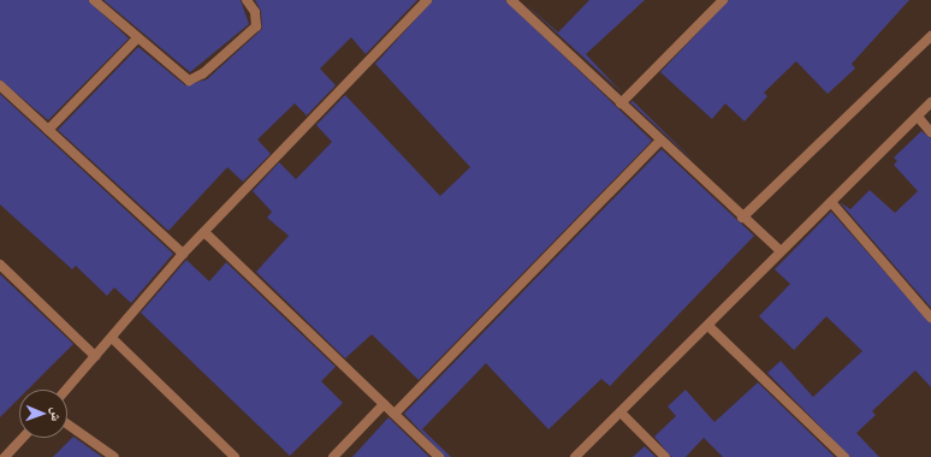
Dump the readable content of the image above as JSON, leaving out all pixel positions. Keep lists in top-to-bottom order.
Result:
{
  "north": "right"
}
